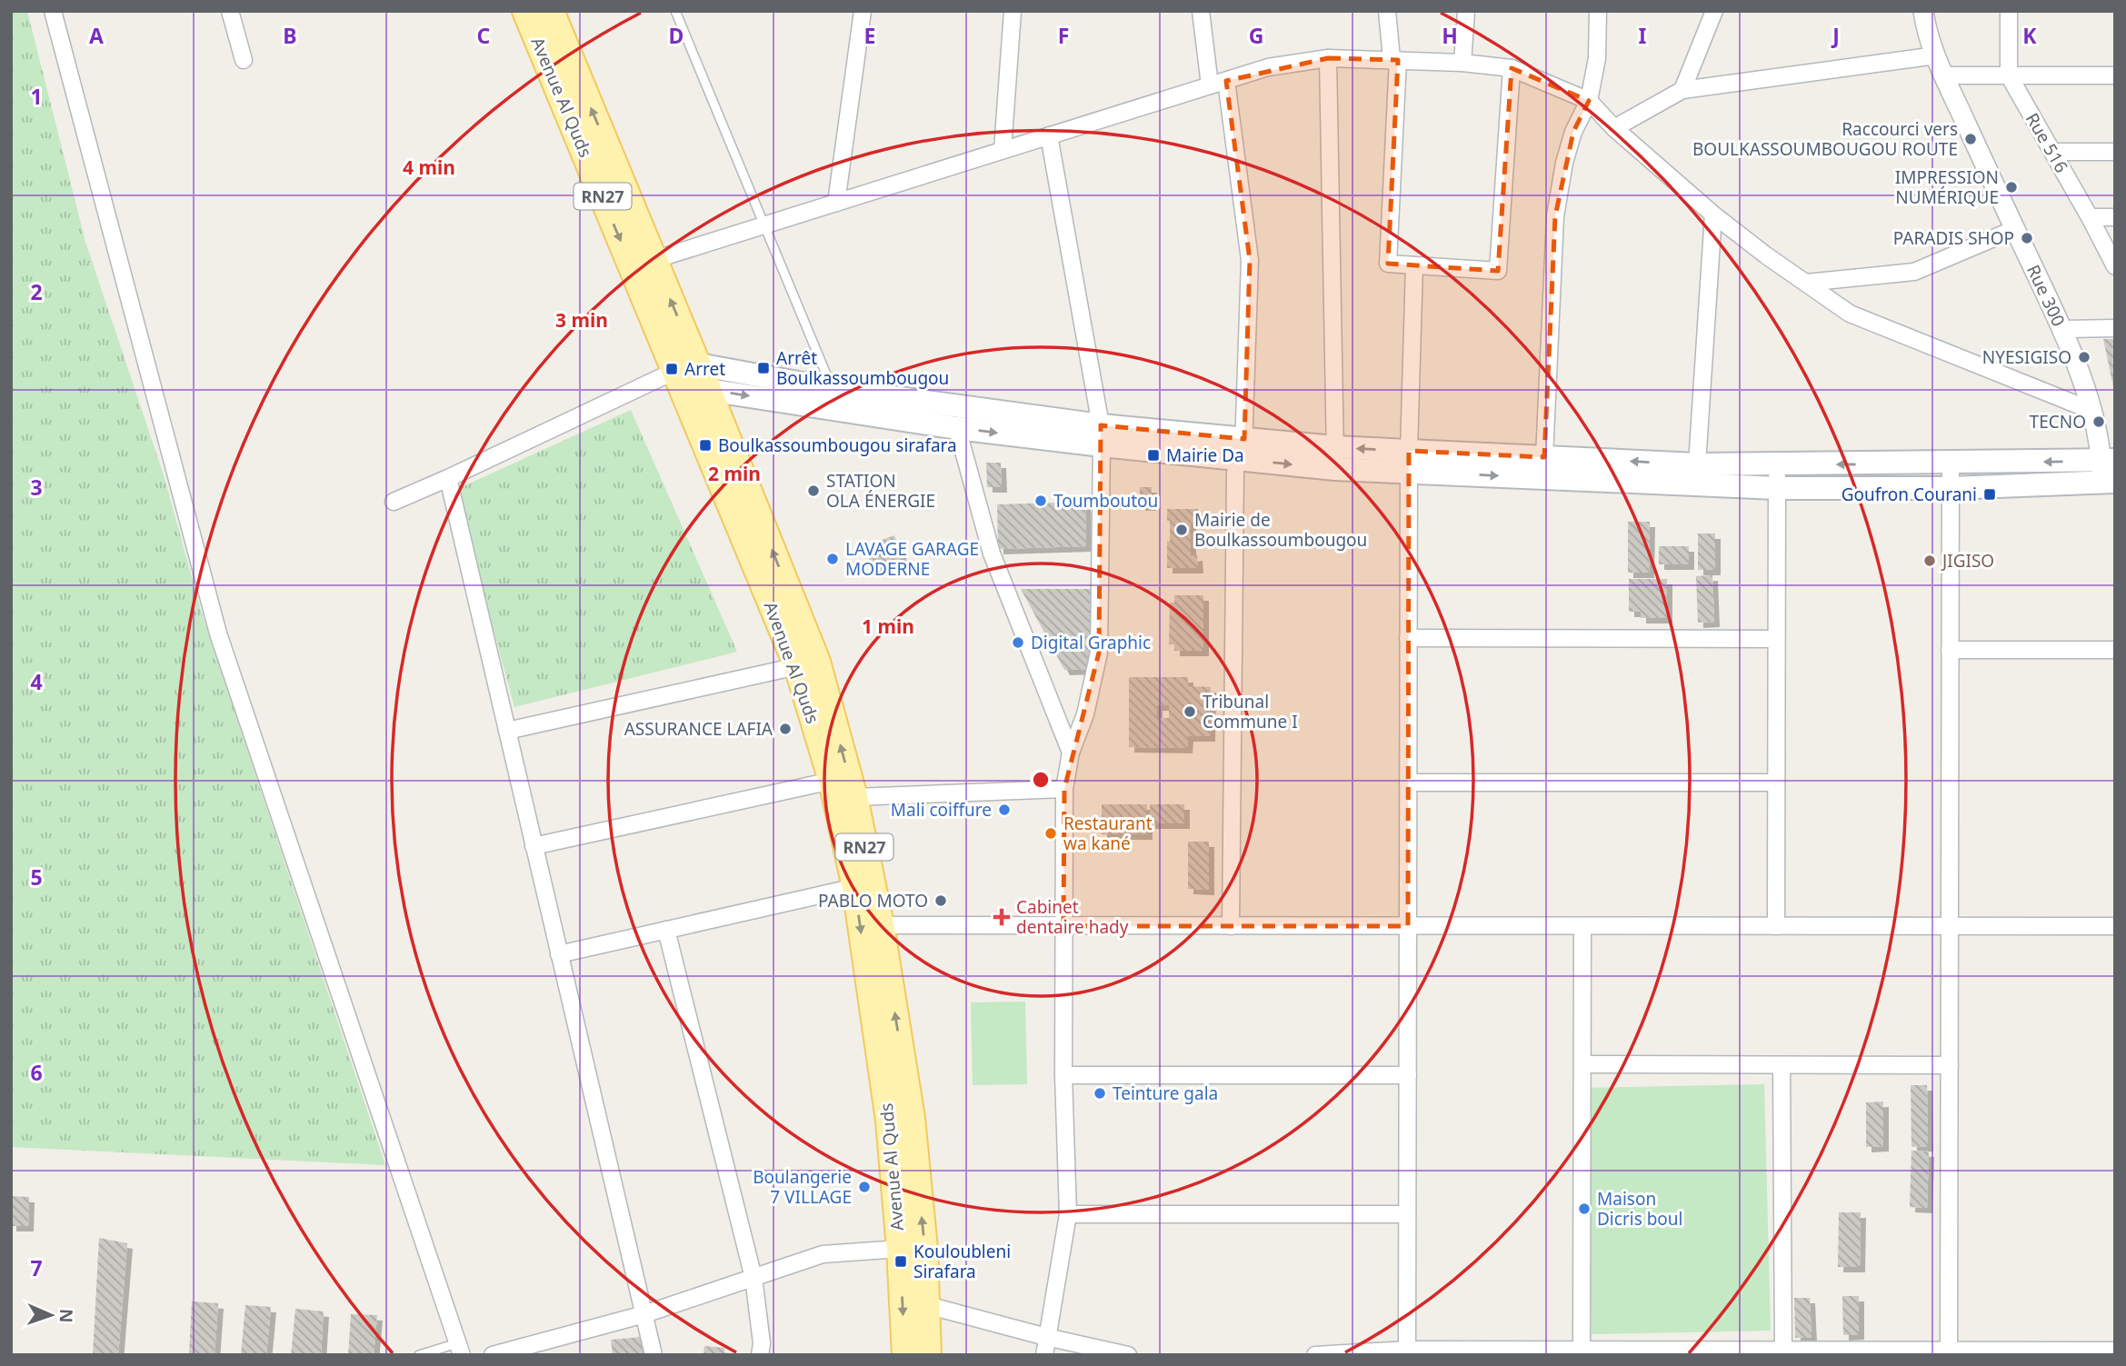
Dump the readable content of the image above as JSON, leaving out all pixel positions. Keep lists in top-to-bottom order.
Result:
{
  "streets": {
    "main road": ["Avenue Al Quds", "RN27"],
    "street": ["Rue 516", "Rue 300"]
  },
  "places": {
    "other": [
      "Raccourci vers BOULKASSOUMBOUGOU ROUTE",
      "IMPRESSION NUMÉRIQUE",
      "PARADIS SHOP",
      "NYESIGISO",
      "TECNO",
      "STATION OLA ÉNERGIE",
      "Toumboutou",
      "Mairie de Boulkassoumbougou",
      "LAVAGE GARAGE MODERNE",
      "JIGISO",
      "Digital Graphic",
      "Tribunal Commune I",
      "ASSURANCE LAFIA",
      "Mali coiffure",
      "Restaurant wa kané",
      "PABLO MOTO",
      "Teinture gala",
      "Boulangerie 7 VILLAGE",
      "Maison Dicris boul"
    ],
    "transit": [
      "Arrêt Boulkassoumbougou",
      "Arret",
      "Boulkassoumbougou sirafara",
      "Mairie Da",
      "Goufron Courani",
      "Kouloubleni Sirafara"
    ],
    "health": ["Cabinet dentaire hady"]
  },
  "north": "right",
  "grid": {
    "columns": [
      "A",
      "B",
      "C",
      "D",
      "E",
      "F",
      "G",
      "H",
      "I",
      "J",
      "K"
    ],
    "rows": [
      "1",
      "2",
      "3",
      "4",
      "5",
      "6",
      "7"
    ]
  },
  "rings": [
    "4 min",
    "3 min",
    "2 min",
    "1 min"
  ]
}
